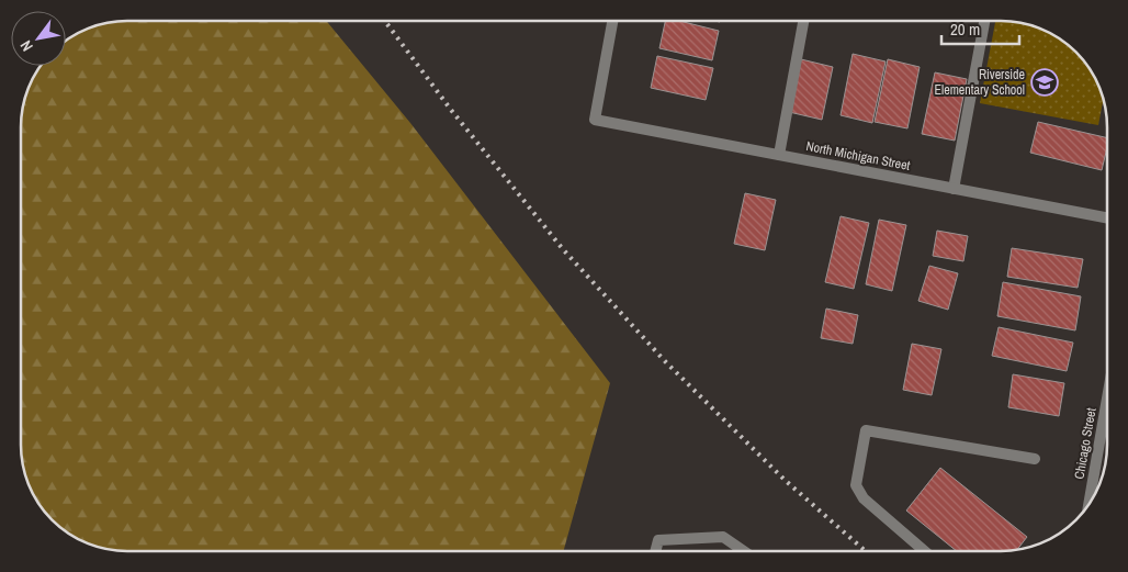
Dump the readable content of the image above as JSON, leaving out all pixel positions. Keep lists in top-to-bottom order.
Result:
{
  "streets": {
    "street": ["North Michigan Street", "Chicago Street"]
  },
  "places": {
    "school or university": ["Riverside Elementary School"]
  },
  "scale_bar": "20 m",
  "north": "bottom left"
}
